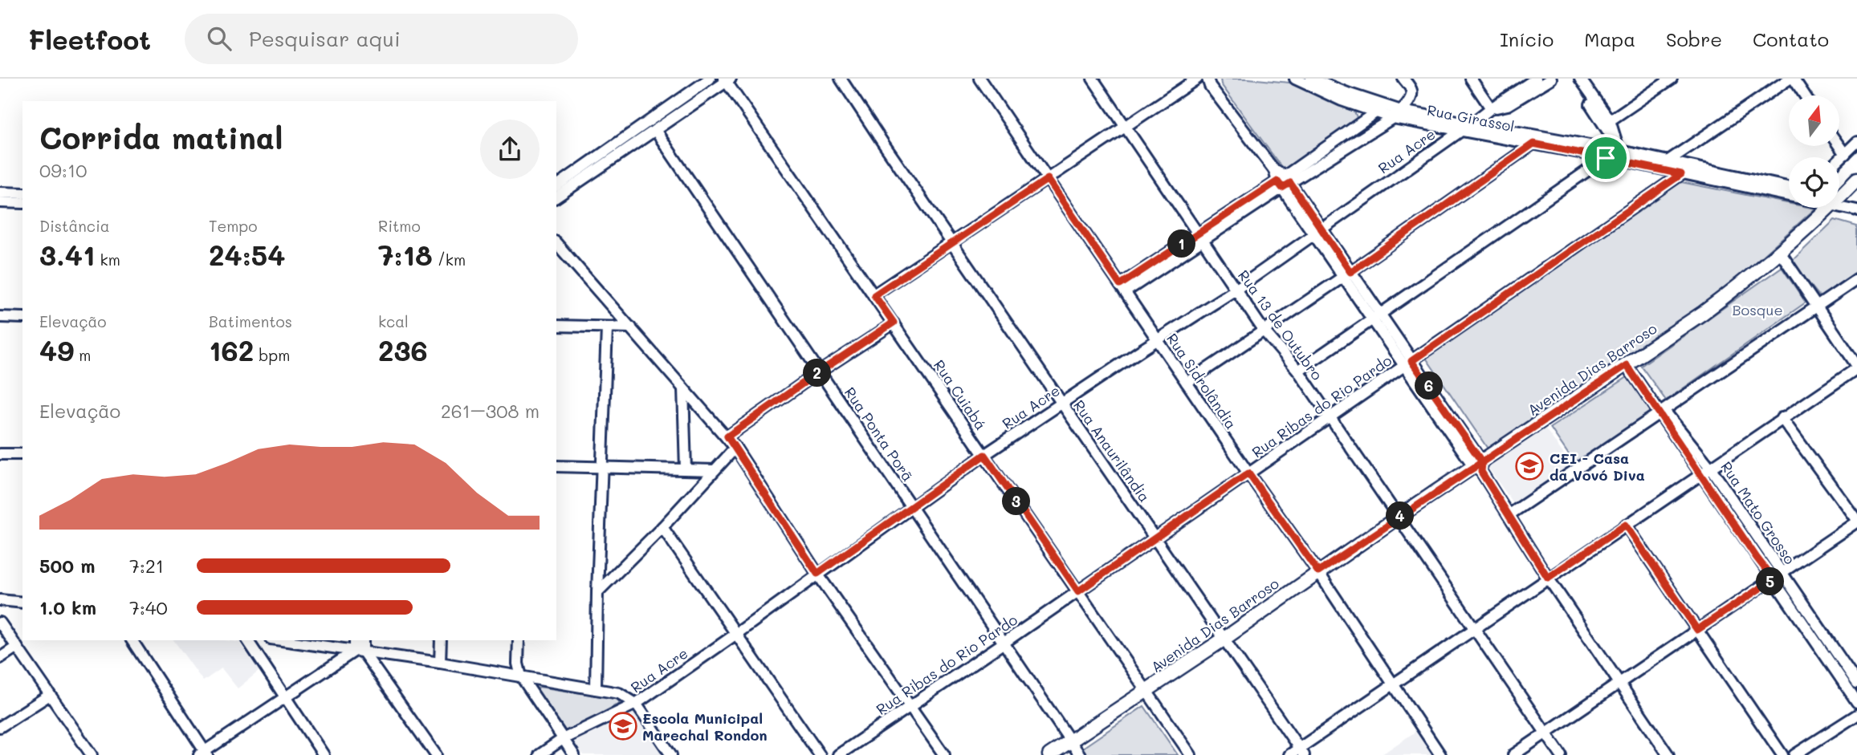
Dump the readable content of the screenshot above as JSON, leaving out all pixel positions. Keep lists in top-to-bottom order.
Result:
{
  "streets": {
    "main road": ["Avenida Dias Barroso"],
    "street": [
      "Rua Girassol",
      "Rua Acre",
      "Rua 13 de Outubro",
      "Rua Sidrolândia",
      "Rua Cuiabá",
      "Rua Ribas do Rio Pardo",
      "Rua Ponta Porã",
      "Rua Anaurilândia",
      "Rua Mato Grosso"
    ]
  },
  "crossings": [
    ["Rua Girassol", "Rua Acre"],
    ["Rua Girassol", "Rua Ribas do Rio Pardo"],
    ["Rua Acre", "Rua 13 de Outubro"],
    ["Rua Acre", "Rua Sidrolândia"],
    ["Rua Acre", "Rua Cuiabá"],
    ["Rua Acre", "Rua Ponta Porã"],
    ["Rua Acre", "Rua Anaurilândia"],
    ["Rua 13 de Outubro", "Avenida Dias Barroso"],
    ["Rua 13 de Outubro", "Rua Ribas do Rio Pardo"],
    ["Avenida Dias Barroso", "Rua Sidrolândia"],
    ["Avenida Dias Barroso", "Rua Cuiabá"],
    ["Avenida Dias Barroso", "Rua Ponta Porã"],
    ["Avenida Dias Barroso", "Rua Anaurilândia"],
    ["Avenida Dias Barroso", "Rua Mato Grosso"],
    ["Rua Sidrolândia", "Rua Ribas do Rio Pardo"],
    ["Rua Cuiabá", "Rua Ribas do Rio Pardo"],
    ["Rua Ribas do Rio Pardo", "Rua Ponta Porã"],
    ["Rua Ribas do Rio Pardo", "Rua Anaurilândia"]
  ],
  "parks": ["Bosque"],
  "places": {
    "school or university": ["CEI - Casa da Vovó Diva", "Escola Municipal Marechal Rondon"]
  },
  "north": "top",
  "page": {
    "header": "Fleetfoot",
    "search": "Pesquisar aqui",
    "nav": [
      "Início",
      "Mapa",
      "Sobre",
      "Contato"
    ],
    "heading": ["Corrida matinal", "09:10"],
    "stats": [
      ["Distância", "3.41 km"],
      ["Tempo", "24:54"],
      ["Ritmo", "7:18 /km"],
      ["Elevação", "49 m"],
      ["Batimentos", "162 bpm"],
      ["kcal", "236"]
    ],
    "pins": [
      "1",
      "2",
      "6",
      "3",
      "4",
      "5"
    ],
    "chart": ["Elevação", "261–308 m"],
    "list": [
      {
        "name": "500 m",
        "note": "7:21"
      },
      {
        "name": "1.0 km",
        "note": "7:40"
      }
    ]
  }
}
